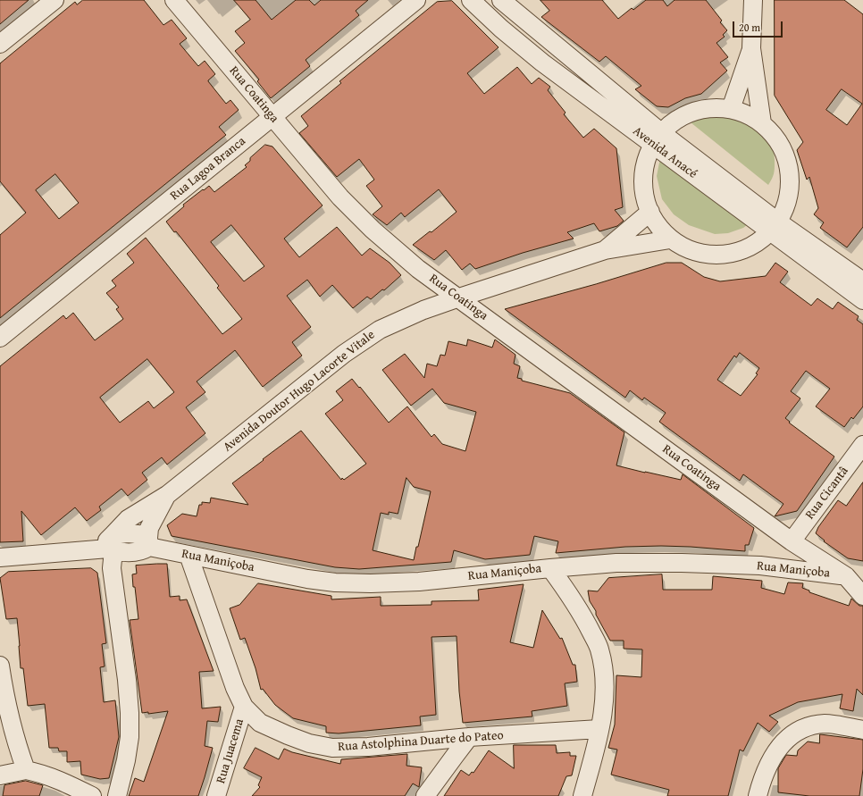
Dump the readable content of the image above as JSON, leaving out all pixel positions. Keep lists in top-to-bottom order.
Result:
{
  "streets": {
    "street": [
      "Rua Coatinga",
      "Avenida Anacé",
      "Rua Lagoa Branca",
      "Avenida Doutor Hugo Lacorte Vitale",
      "Rua Cicantâ",
      "Rua Maniçoba",
      "Rua Astolphina Duarte do Pateo",
      "Rua Juacema"
    ]
  },
  "crossings": [
    ["Rua Coatinga", "Rua Lagoa Branca"],
    ["Rua Coatinga", "Avenida Doutor Hugo Lacorte Vitale"],
    ["Rua Coatinga", "Rua Cicantâ"],
    ["Rua Coatinga", "Rua Maniçoba"],
    ["Avenida Doutor Hugo Lacorte Vitale", "Rua Maniçoba"],
    ["Rua Maniçoba", "Rua Astolphina Duarte do Pateo"],
    ["Rua Astolphina Duarte do Pateo", "Rua Juacema"]
  ],
  "scale_bar": "20 m"
}
